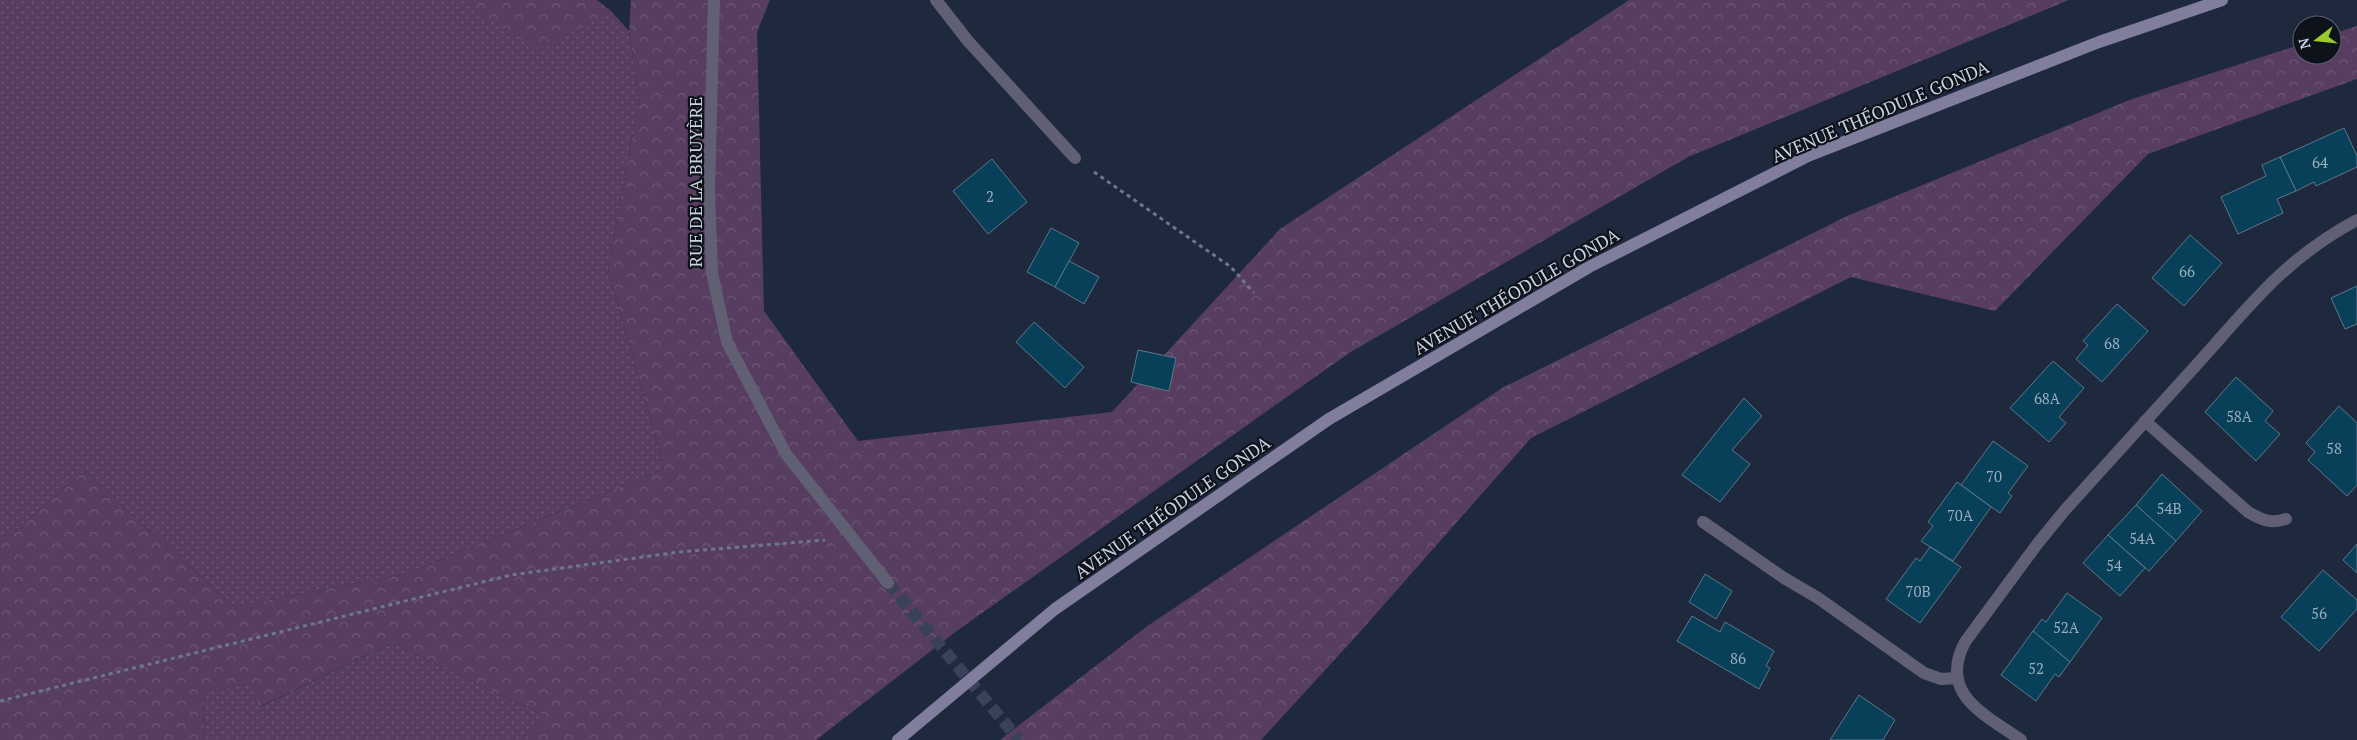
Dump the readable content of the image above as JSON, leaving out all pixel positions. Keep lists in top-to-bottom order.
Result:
{
  "streets": {
    "main road": ["AVENUE THÉODULE GONDA"],
    "street": ["RUE DE LA BRUYÈRE"]
  },
  "house_numbers": [
    "64",
    "2",
    "66",
    "68",
    "68A",
    "58A",
    "58",
    "70",
    "54B",
    "70A",
    "54A",
    "54",
    "70B",
    "56",
    "52A",
    "86",
    "52"
  ],
  "north": "left"
}
